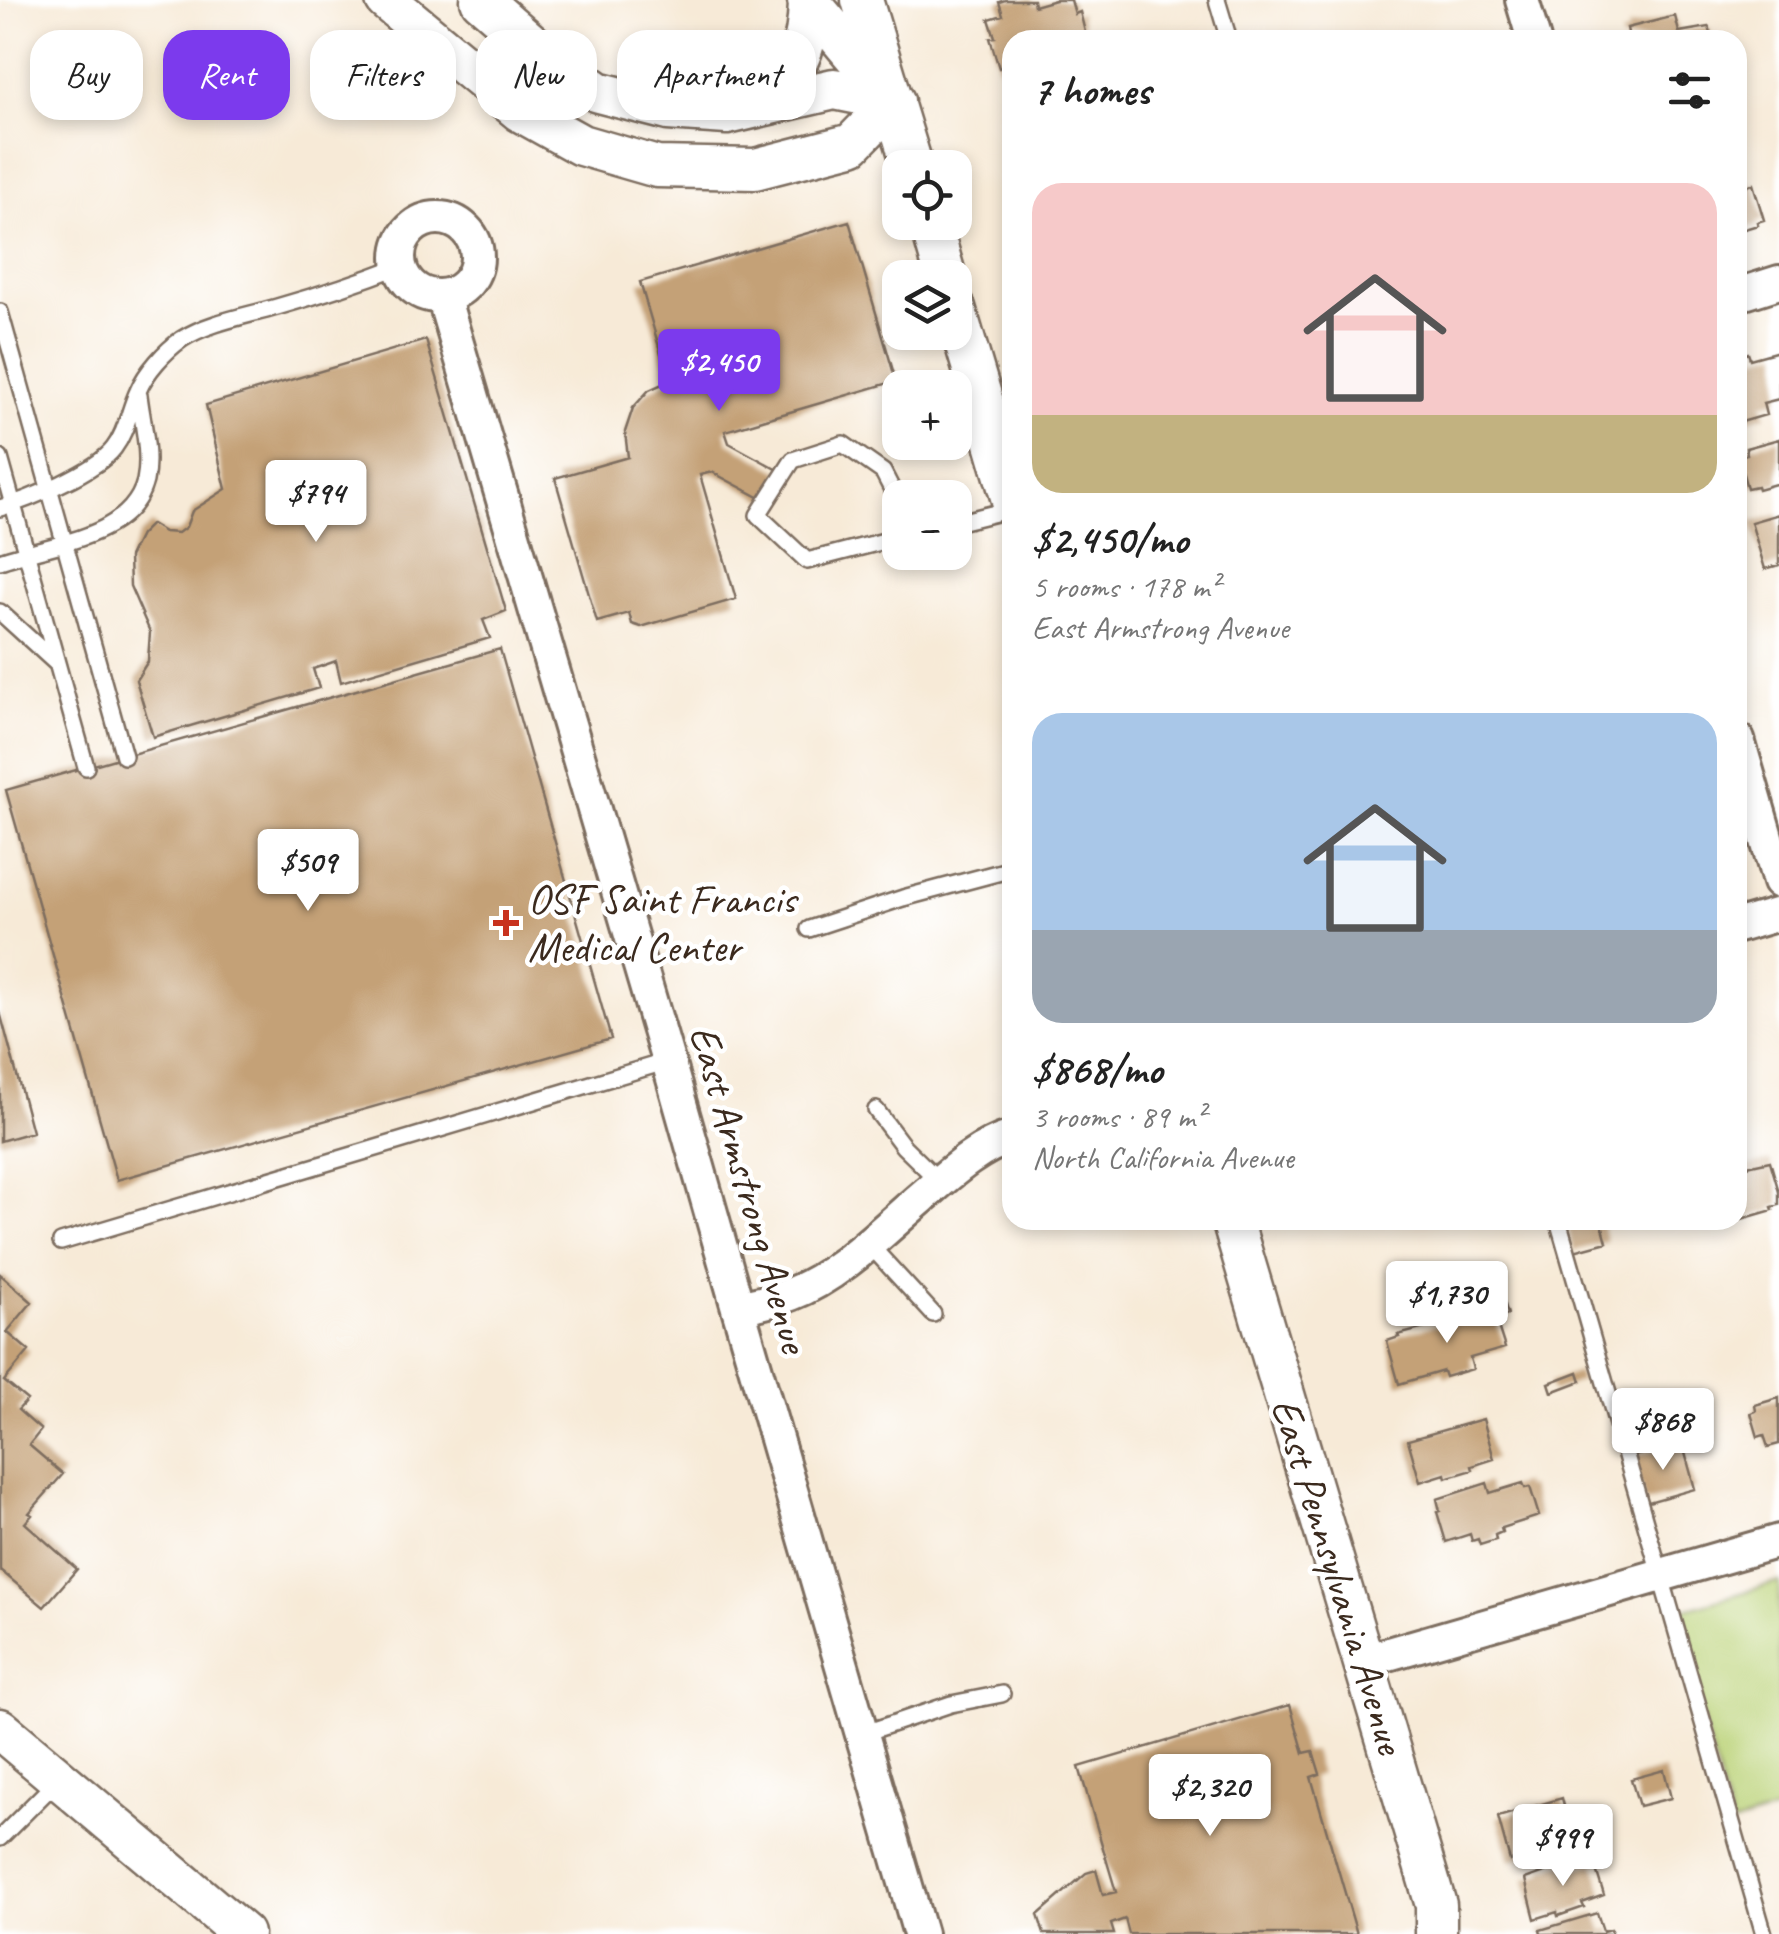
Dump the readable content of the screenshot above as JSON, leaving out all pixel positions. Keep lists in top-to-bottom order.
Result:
{
  "streets": {
    "street": ["East Armstrong Avenue", "East Pennsylvania Avenue"]
  },
  "places": {
    "health": ["OSF Saint Francis Medical Center"]
  },
  "page": {
    "chip": [
      "Buy",
      "Rent",
      "Filters",
      "New",
      "Apartment"
    ],
    "heading": "7 homes",
    "map_buttons": ["+", "−"],
    "list": [
      {
        "name": "$2,450/mo",
        "note": "5 rooms · 178 m² · East Armstrong Avenue"
      },
      {
        "name": "$868/mo",
        "note": "3 rooms · 89 m² · North California Avenue"
      }
    ],
    "price": [
      "$2,450",
      "$794",
      "$509",
      "$1,730",
      "$868",
      "$2,320",
      "$999"
    ]
  }
}
